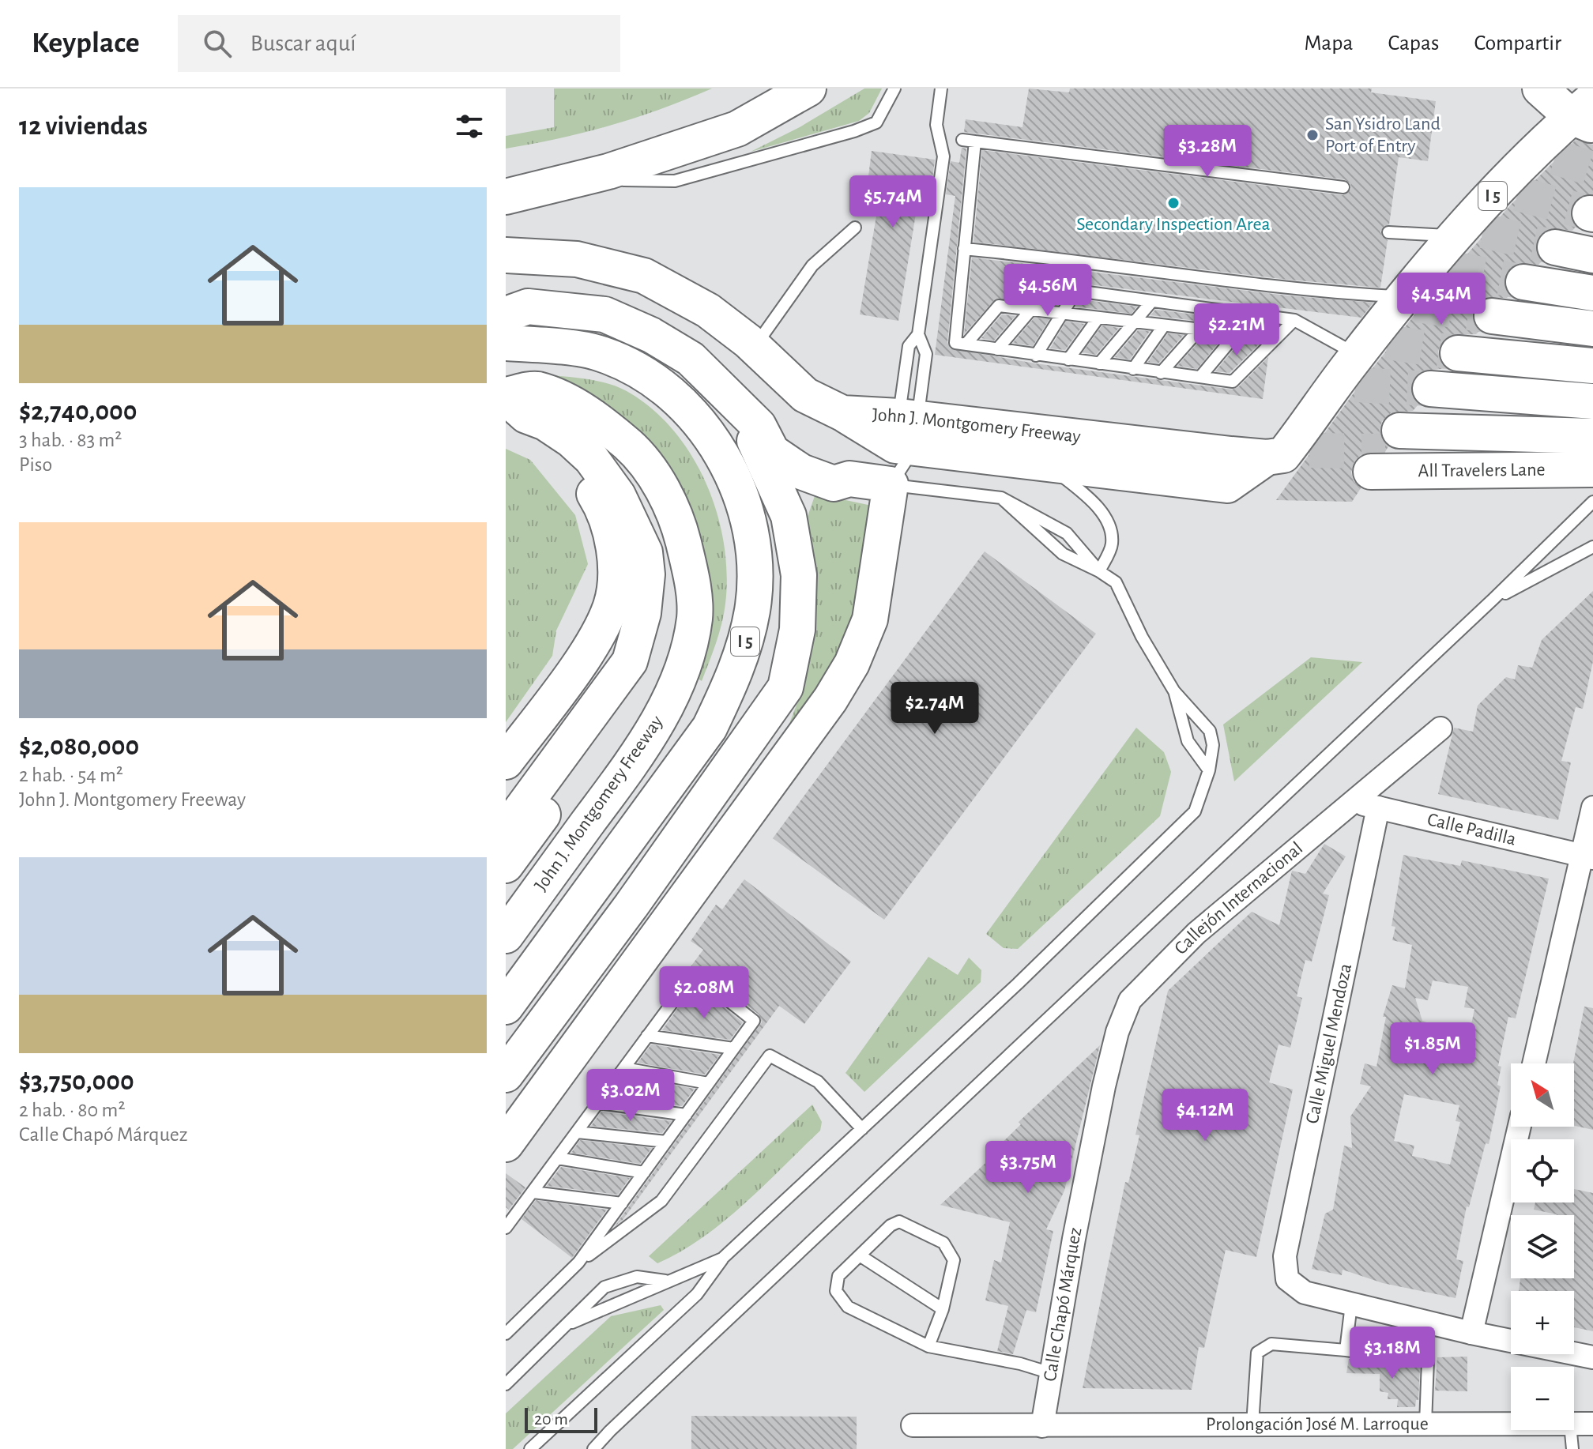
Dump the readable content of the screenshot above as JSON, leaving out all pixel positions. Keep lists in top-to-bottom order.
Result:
{
  "streets": {
    "highway": ["I 5", "John J. Montgomery Freeway", "All Travelers Lane"],
    "street": [
      "Calle Padilla",
      "Callejón Internacional",
      "Calle Miguel Mendoza",
      "Calle Chapó Márquez",
      "Prolongación José M. Larroque"
    ]
  },
  "crossings": [
    ["Calle Padilla", "Callejón Internacional"],
    ["Calle Padilla", "Calle Miguel Mendoza"],
    ["Callejón Internacional", "Calle Chapó Márquez"],
    ["Calle Chapó Márquez", "Prolongación José M. Larroque"]
  ],
  "places": ["San Ysidro Land Port of Entry", "Secondary Inspection Area"],
  "scale_bar": "20 m",
  "north": "top left",
  "page": {
    "header": "Keyplace",
    "search": "Buscar aquí",
    "nav": ["Mapa", "Capas", "Compartir"],
    "heading": "12 viviendas",
    "price": [
      "$3.28M",
      "$5.74M",
      "$4.56M",
      "$4.54M",
      "$2.21M",
      "$2.74M",
      "$2.08M",
      "$1.85M",
      "$3.02M",
      "$4.12M",
      "$3.75M",
      "$3.18M"
    ],
    "list": [
      {
        "name": "$2,740,000",
        "note": "3 hab. · 83 m² · Piso"
      },
      {
        "name": "$2,080,000",
        "note": "2 hab. · 54 m² · John J. Montgomery Freeway"
      },
      {
        "name": "$3,750,000",
        "note": "2 hab. · 80 m² · Calle Chapó Márquez"
      }
    ],
    "map_buttons": ["+", "−"],
    "scale": "20 m"
  }
}
